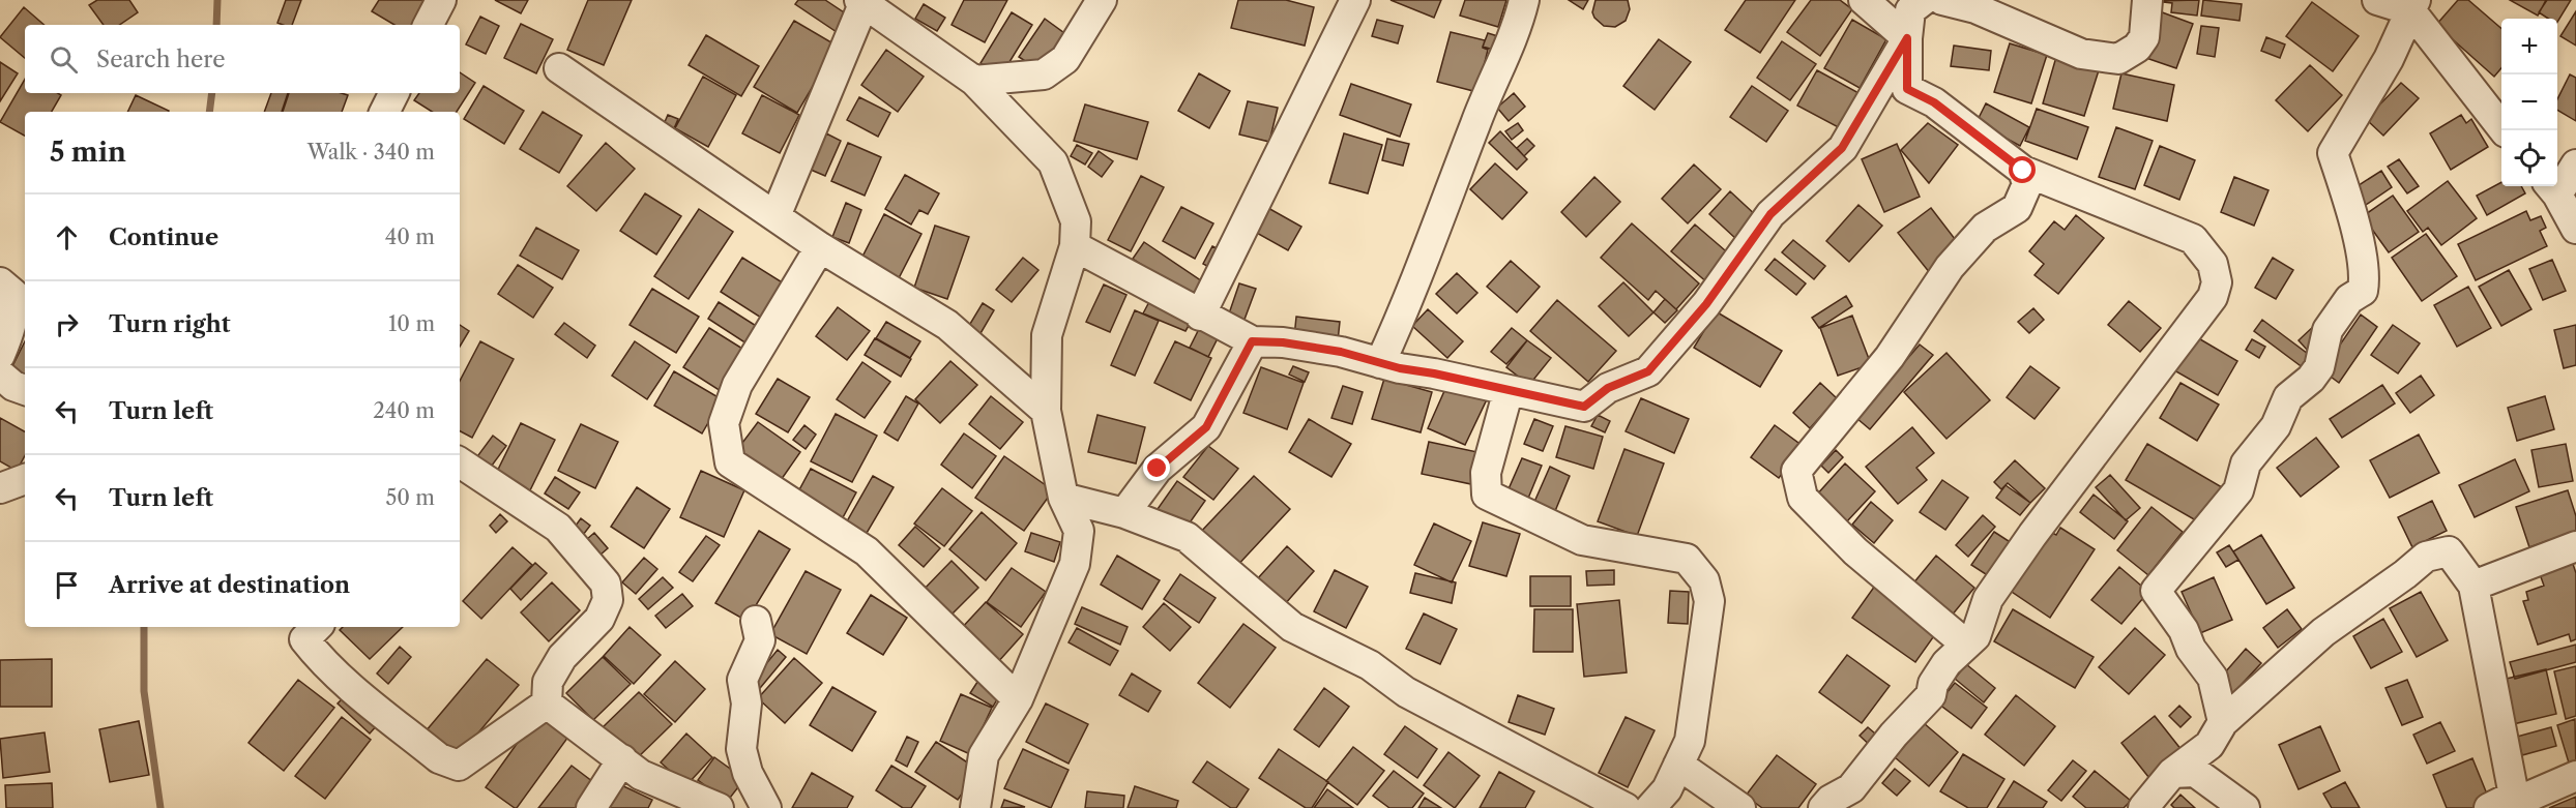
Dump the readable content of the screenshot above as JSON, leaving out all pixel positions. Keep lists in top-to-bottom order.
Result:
{
  "page": {
    "map_buttons": ["+", "−"],
    "search": "Search here",
    "heading": ["5 min", "Walk · 340 m"],
    "list": [
      ["Continue", "40 m"],
      ["Turn right", "10 m"],
      ["Turn left", "240 m"],
      ["Turn left", "50 m"],
      "Arrive at destination"
    ]
  }
}
